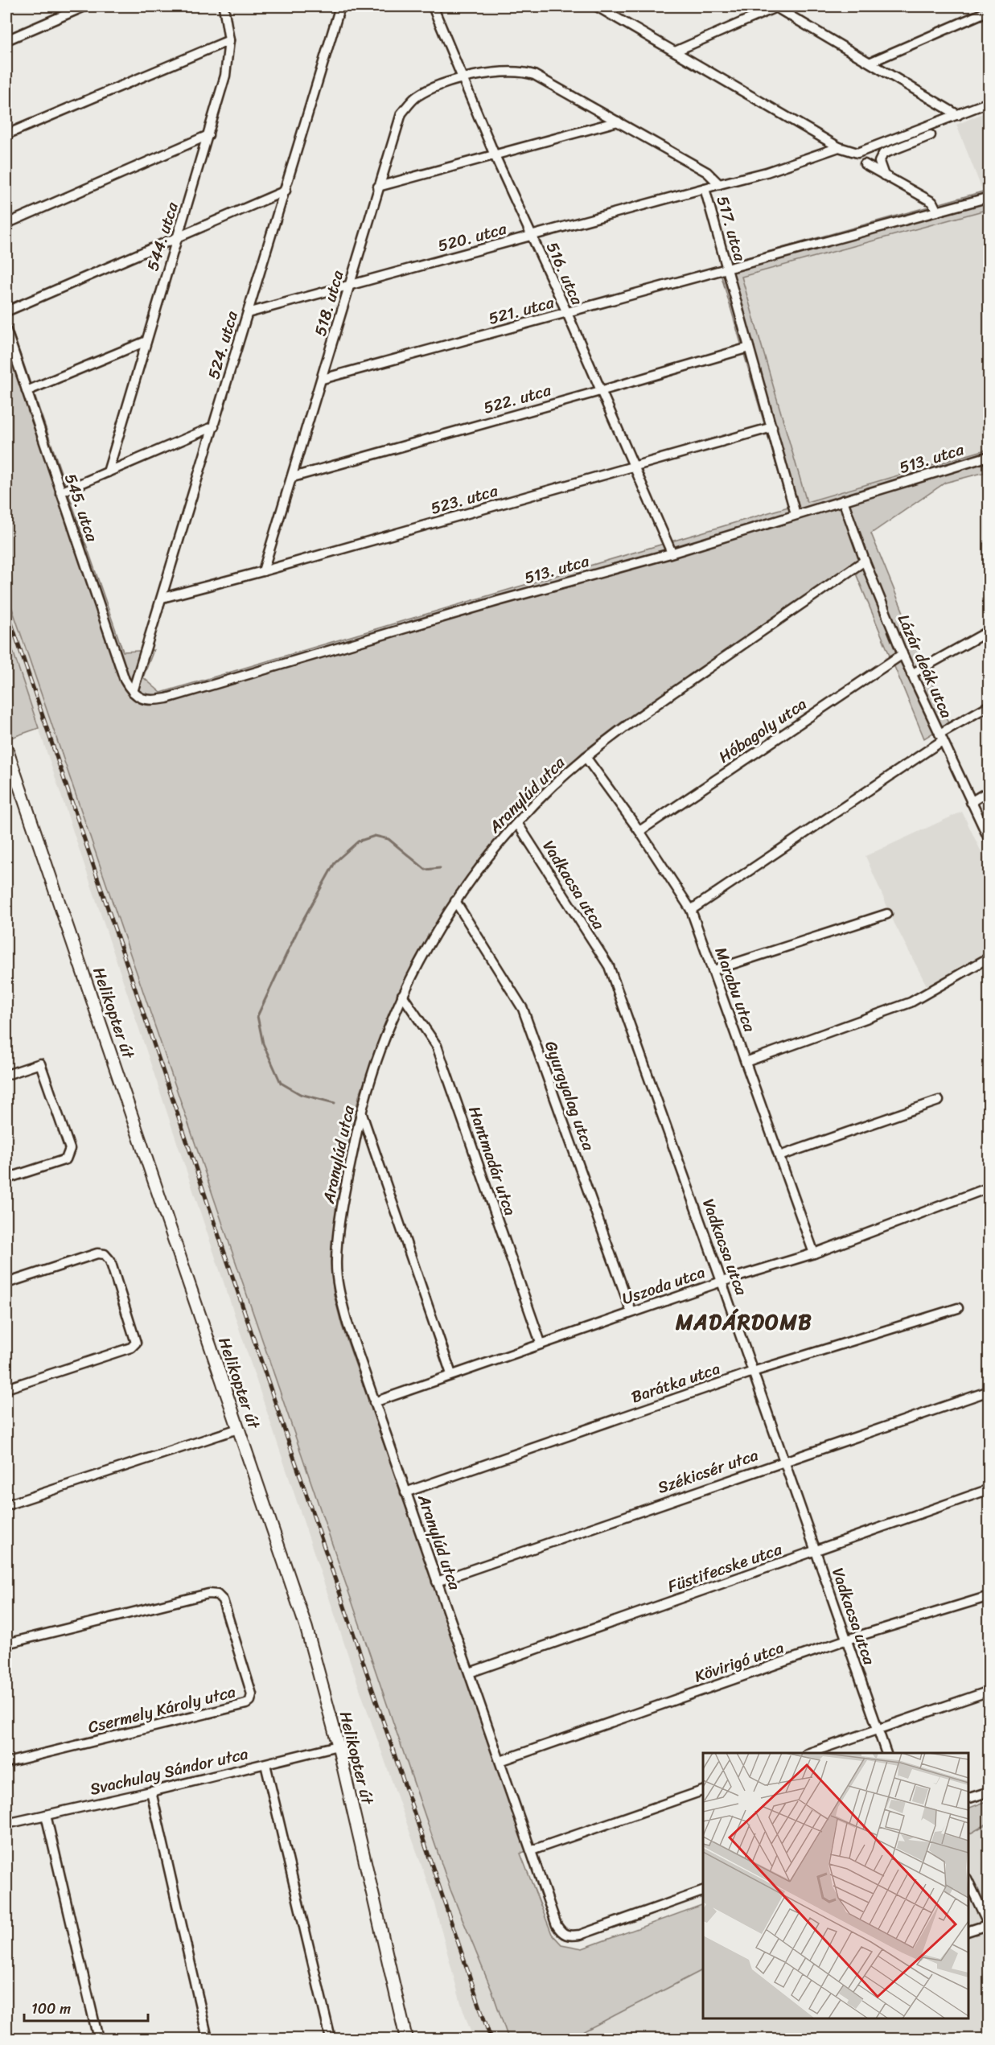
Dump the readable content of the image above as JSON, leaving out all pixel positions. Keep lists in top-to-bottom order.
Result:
{
  "streets": {
    "street": [
      "517. utca",
      "544. utca",
      "520. utca",
      "516. utca",
      "518. utca",
      "521. utca",
      "524. utca",
      "522. utca",
      "513. utca",
      "523. utca",
      "545. utca",
      "Lázár deák utca",
      "Hóbagoly utca",
      "Aranylúd utca",
      "Vadkacsa utca",
      "Marabu utca",
      "Helikopter út",
      "Gyurgyalag utca",
      "Hantmadár utca",
      "Uszoda utca",
      "Barátka utca",
      "Székicsér utca",
      "Füstifecske utca",
      "Kövirigó utca",
      "Csermely Károly utca",
      "Svachulay Sándor utca"
    ]
  },
  "crossings": [
    ["517. utca", "520. utca"],
    ["517. utca", "516. utca"],
    ["517. utca", "518. utca"],
    ["517. utca", "521. utca"],
    ["517. utca", "522. utca"],
    ["517. utca", "513. utca"],
    ["517. utca", "523. utca"],
    ["520. utca", "516. utca"],
    ["520. utca", "518. utca"],
    ["520. utca", "524. utca"],
    ["516. utca", "518. utca"],
    ["516. utca", "521. utca"],
    ["516. utca", "522. utca"],
    ["516. utca", "513. utca"],
    ["516. utca", "523. utca"],
    ["518. utca", "521. utca"],
    ["518. utca", "522. utca"],
    ["518. utca", "523. utca"],
    ["524. utca", "513. utca"],
    ["524. utca", "523. utca"],
    ["524. utca", "545. utca"],
    ["513. utca", "545. utca"],
    ["513. utca", "Lázár deák utca"],
    ["Lázár deák utca", "Hóbagoly utca"],
    ["Lázár deák utca", "Aranylúd utca"],
    ["Hóbagoly utca", "Marabu utca"],
    ["Aranylúd utca", "Vadkacsa utca"],
    ["Aranylúd utca", "Marabu utca"],
    ["Aranylúd utca", "Gyurgyalag utca"],
    ["Aranylúd utca", "Hantmadár utca"],
    ["Aranylúd utca", "Uszoda utca"],
    ["Aranylúd utca", "Barátka utca"],
    ["Aranylúd utca", "Székicsér utca"],
    ["Aranylúd utca", "Füstifecske utca"],
    ["Aranylúd utca", "Kövirigó utca"],
    ["Vadkacsa utca", "Uszoda utca"],
    ["Vadkacsa utca", "Barátka utca"],
    ["Vadkacsa utca", "Székicsér utca"],
    ["Vadkacsa utca", "Füstifecske utca"],
    ["Vadkacsa utca", "Kövirigó utca"],
    ["Marabu utca", "Uszoda utca"],
    ["Helikopter út", "Svachulay Sándor utca"],
    ["Gyurgyalag utca", "Uszoda utca"],
    ["Hantmadár utca", "Uszoda utca"]
  ],
  "districts": ["MADÁRDOMB"],
  "scale_bar": "100 m"
}
